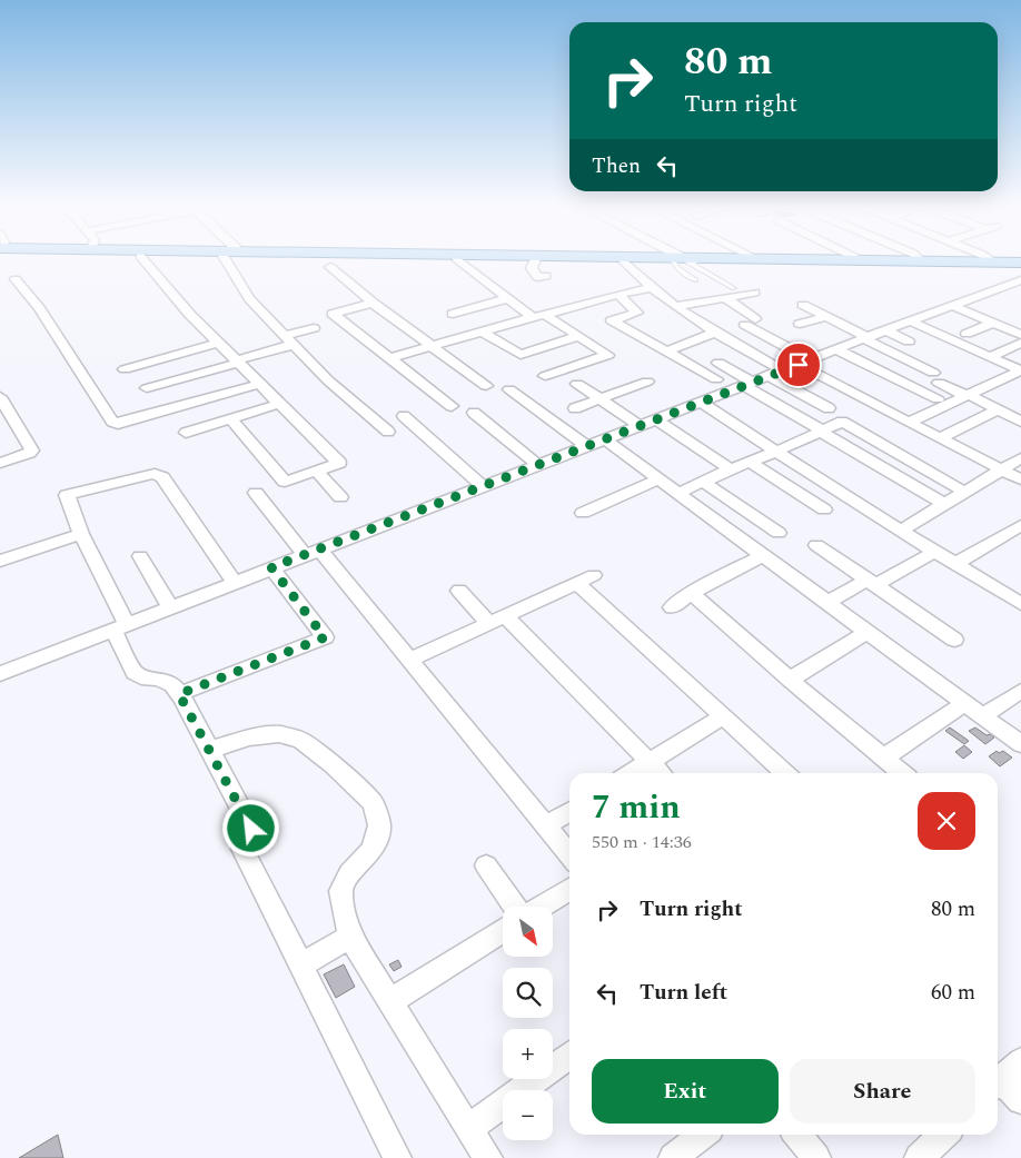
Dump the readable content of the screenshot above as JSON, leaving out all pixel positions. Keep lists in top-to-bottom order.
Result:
{
  "north": "bottom right",
  "page": {
    "turn": ["80 m", "Turn right"],
    "then": "Then",
    "heading": ["7 min", "550 m · 14:36"],
    "list": [
      {
        "name": "Turn right",
        "value": "80 m"
      },
      {
        "name": "Turn left",
        "value": "60 m"
      }
    ],
    "map_buttons": ["+", "−"],
    "buttons": ["Exit", "Share"]
  }
}
